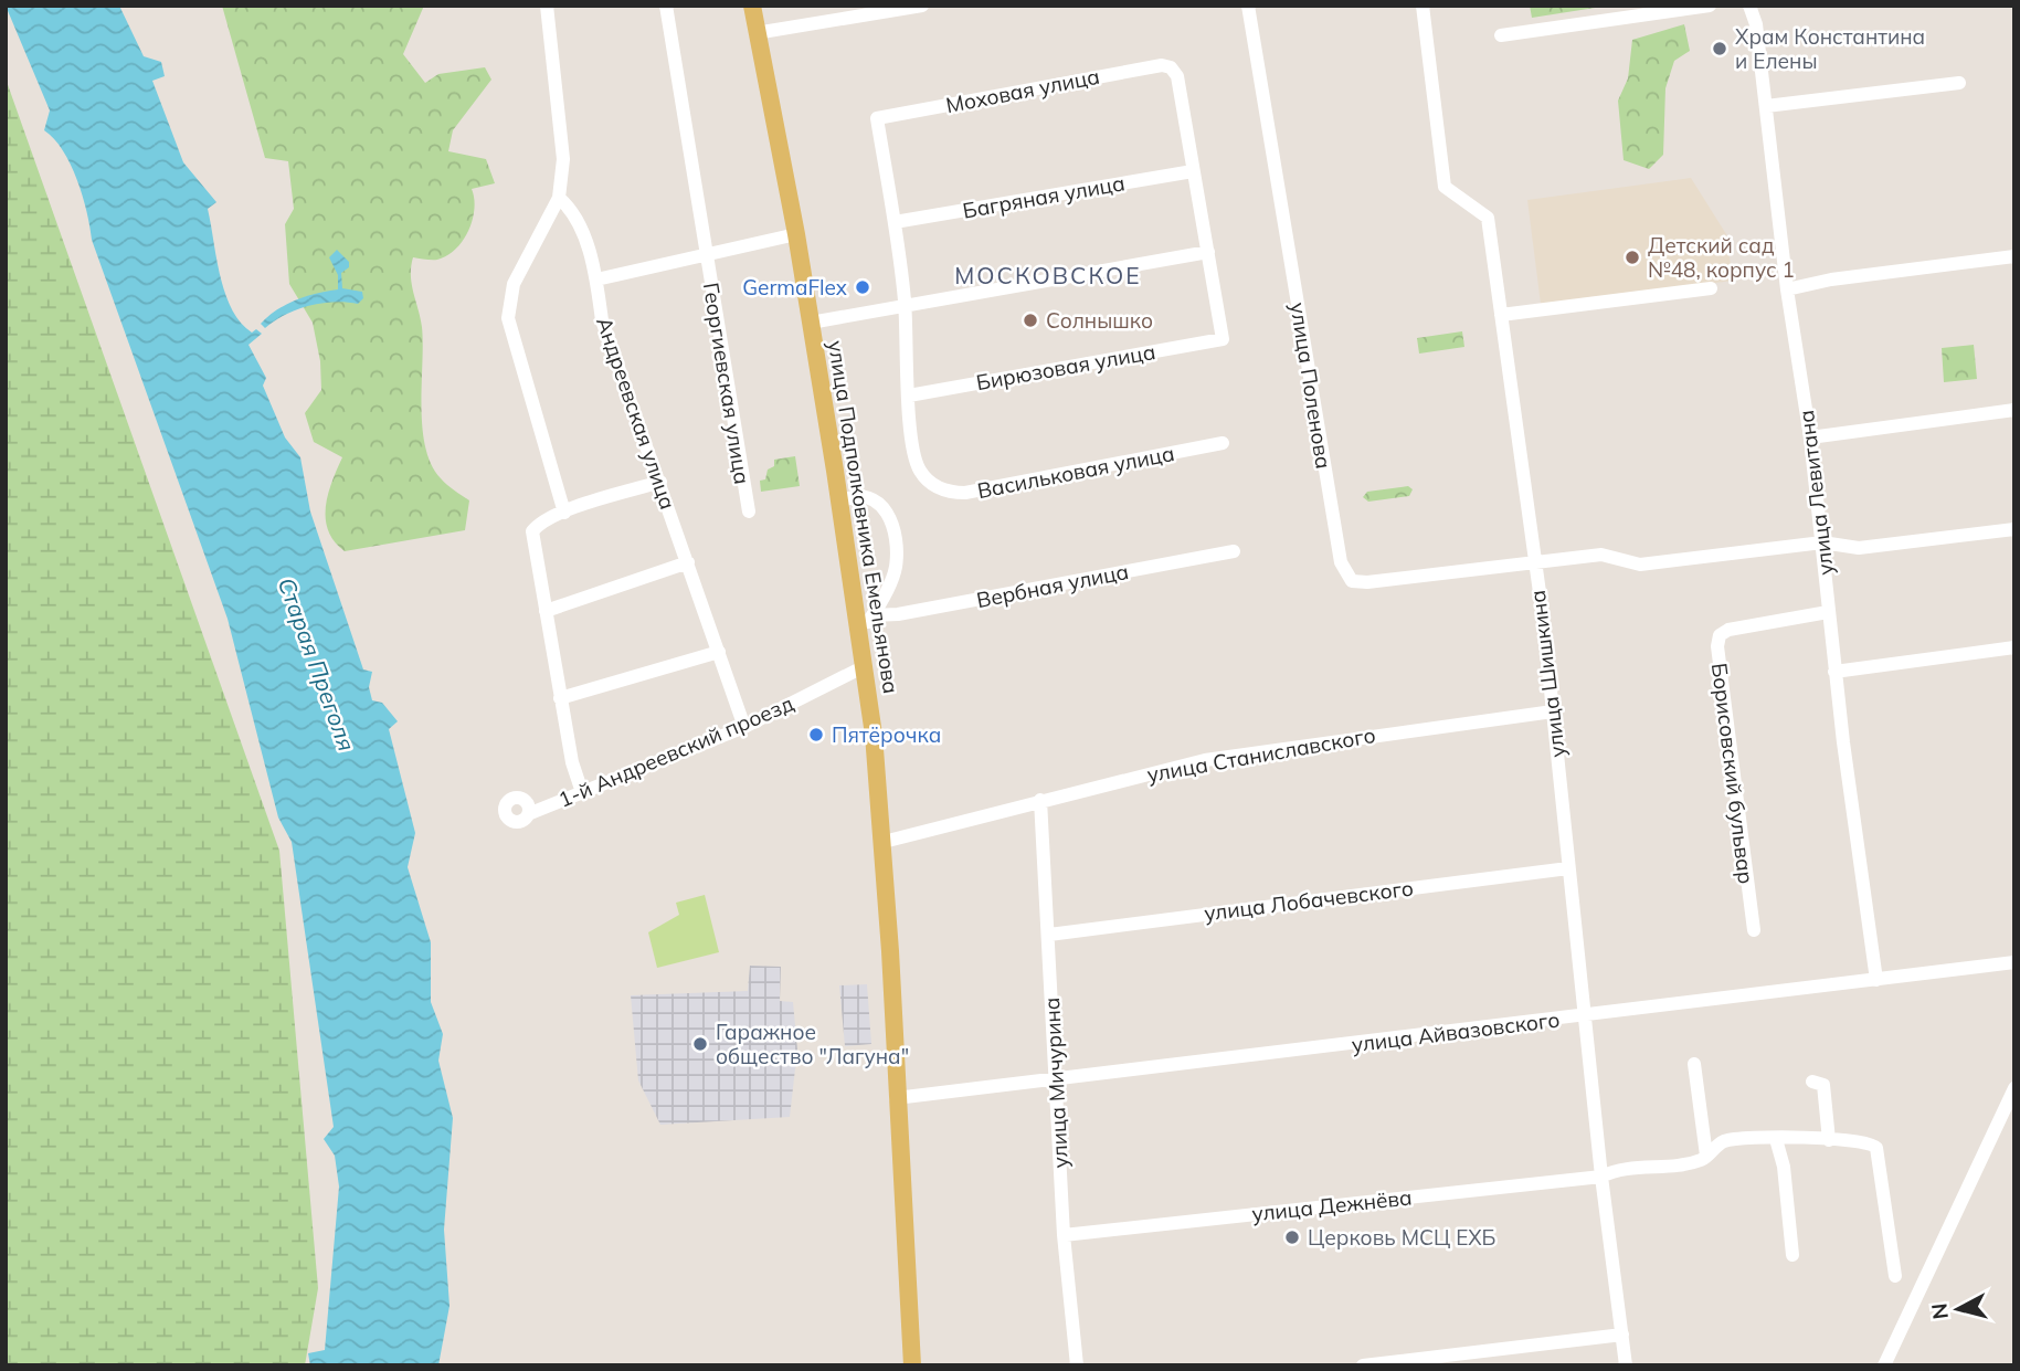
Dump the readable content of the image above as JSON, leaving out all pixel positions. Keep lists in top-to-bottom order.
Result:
{
  "streets": {
    "main road": ["улица Подполковника Емельянова"],
    "street": [
      "Моховая улица",
      "Багряная улица",
      "Бирюзовая улица",
      "Георгиевская улица",
      "улица Поленова",
      "Андреевская улица",
      "Васильковая улица",
      "улица Левитана",
      "Вербная улица",
      "улица Шишкина",
      "1-й Андреевский проезд",
      "улица Станиславского",
      "Борисовский бульвар",
      "улица Лобачевского",
      "улица Айвазовского",
      "улица Мичурина",
      "улица Дежнёва"
    ]
  },
  "crossings": [
    ["Моховая улица", "Багряная улица"],
    ["Моховая улица", "Бирюзовая улица"],
    ["Моховая улица", "Васильковая улица"],
    ["Бирюзовая улица", "Васильковая улица"],
    ["Георгиевская улица", "Андреевская улица"],
    ["Георгиевская улица", "улица Подполковника Емельянова"],
    ["улица Поленова", "улица Шишкина"],
    ["Андреевская улица", "1-й Андреевский проезд"],
    ["улица Левитана", "Борисовский бульвар"],
    ["улица Левитана", "улица Айвазовского"],
    ["улица Подполковника Емельянова", "1-й Андреевский проезд"],
    ["улица Подполковника Емельянова", "улица Станиславского"],
    ["улица Подполковника Емельянова", "улица Айвазовского"],
    ["улица Шишкина", "улица Станиславского"],
    ["улица Шишкина", "улица Лобачевского"],
    ["улица Шишкина", "улица Айвазовского"],
    ["улица Шишкина", "улица Дежнёва"],
    ["улица Станиславского", "улица Мичурина"],
    ["улица Лобачевского", "улица Мичурина"],
    ["улица Айвазовского", "улица Мичурина"],
    ["улица Мичурина", "улица Дежнёва"]
  ],
  "districts": ["МОСКОВСКОЕ"],
  "water": ["Старая Преголя"],
  "places": [
    "Храм Константина и Елены",
    "Детский сад №48, корпус 1",
    "GermaFlex",
    "Солнышко",
    "Пятёрочка",
    "Гаражное общество \"Лагуна\"",
    "Церковь МСЦ ЕХБ"
  ],
  "north": "left"
}
